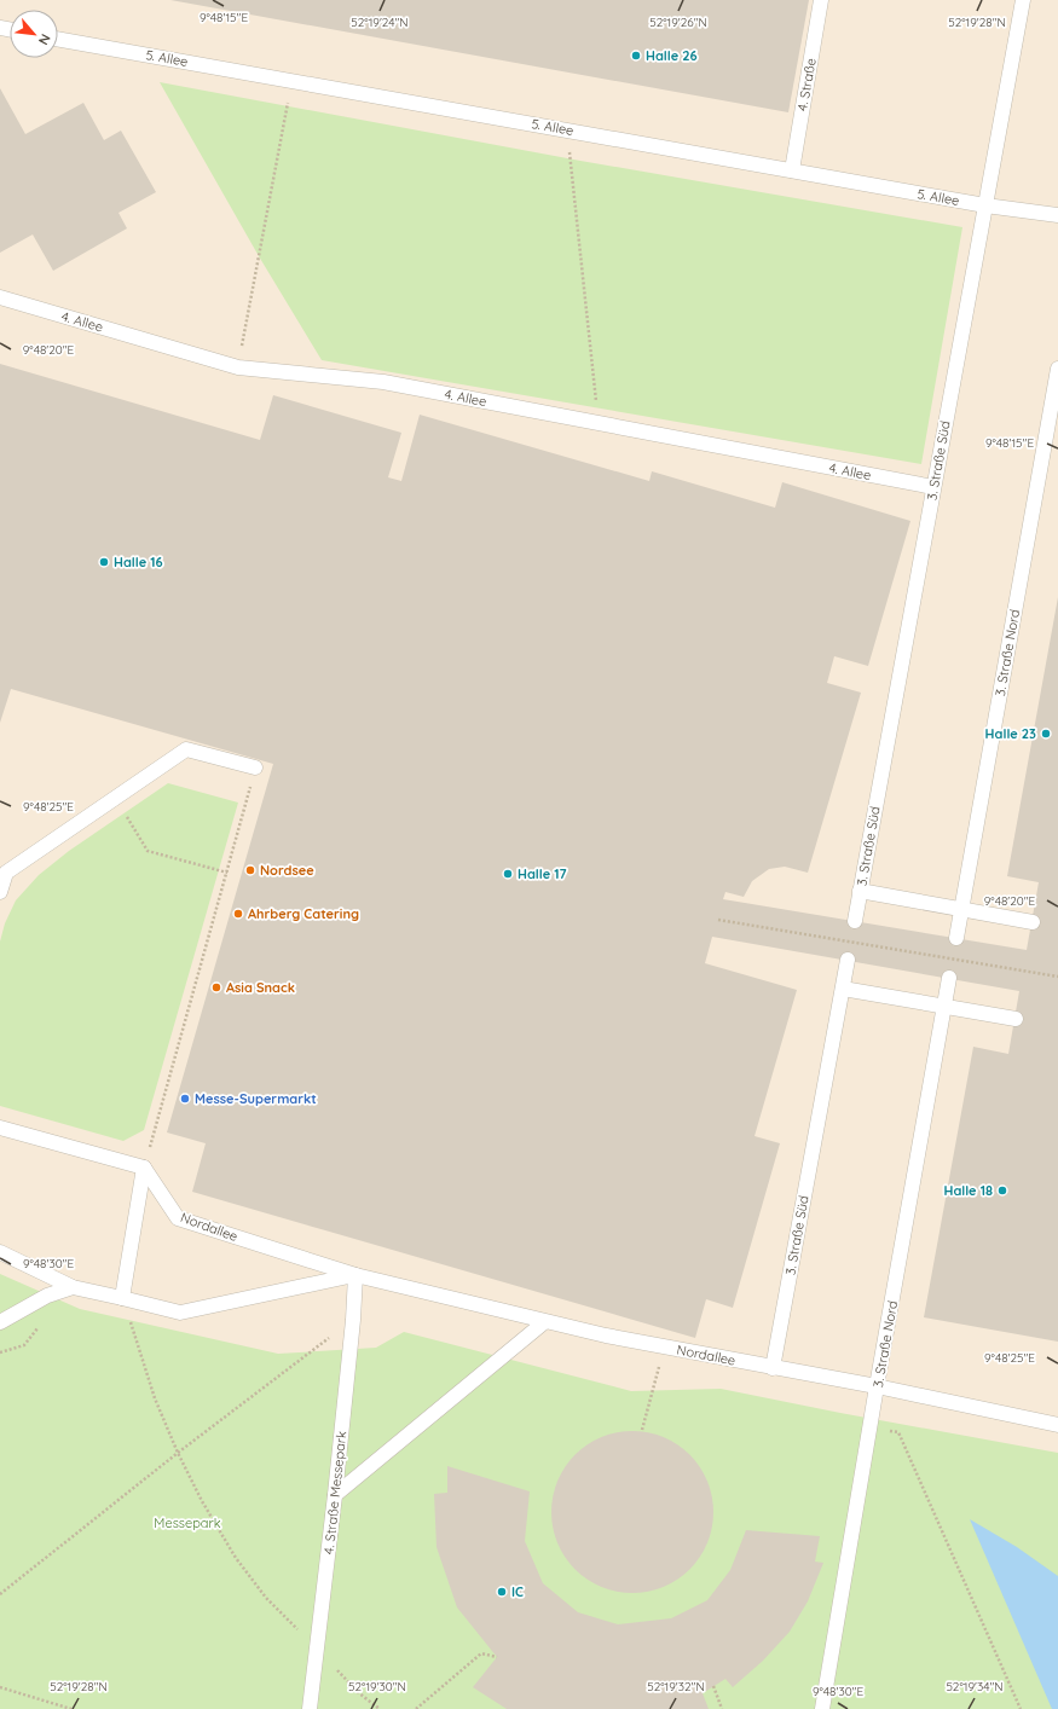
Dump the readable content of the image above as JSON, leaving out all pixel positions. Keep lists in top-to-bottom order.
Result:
{
  "streets": {
    "lane": [
      "5. Allee",
      "4. Straße",
      "4. Allee",
      "3. Straße Süd",
      "3. Straße Nord",
      "Nordallee",
      "4. Straße Messepark"
    ]
  },
  "crossings": [
    ["5. Allee", "4. Straße"],
    ["5. Allee", "3. Straße Süd"],
    ["4. Allee", "3. Straße Süd"],
    ["3. Straße Süd", "Nordallee"],
    ["3. Straße Nord", "Nordallee"],
    ["Nordallee", "4. Straße Messepark"]
  ],
  "parks": ["Messepark"],
  "places": [
    "Halle 26",
    "Halle 16",
    "Halle 23",
    "Nordsee",
    "Halle 17",
    "Ahrberg Catering",
    "Asia Snack",
    "Messe-Supermarkt",
    "Halle 18",
    "IC"
  ],
  "north": "bottom right",
  "coordinates": [
    "9°48'15\"E",
    "52°19'24\"N",
    "52°19'26\"N",
    "52°19'28\"N",
    "9°48'20\"E",
    "9°48'25\"E",
    "9°48'30\"E",
    "52°19'30\"N",
    "52°19'32\"N",
    "52°19'34\"N"
  ]
}
